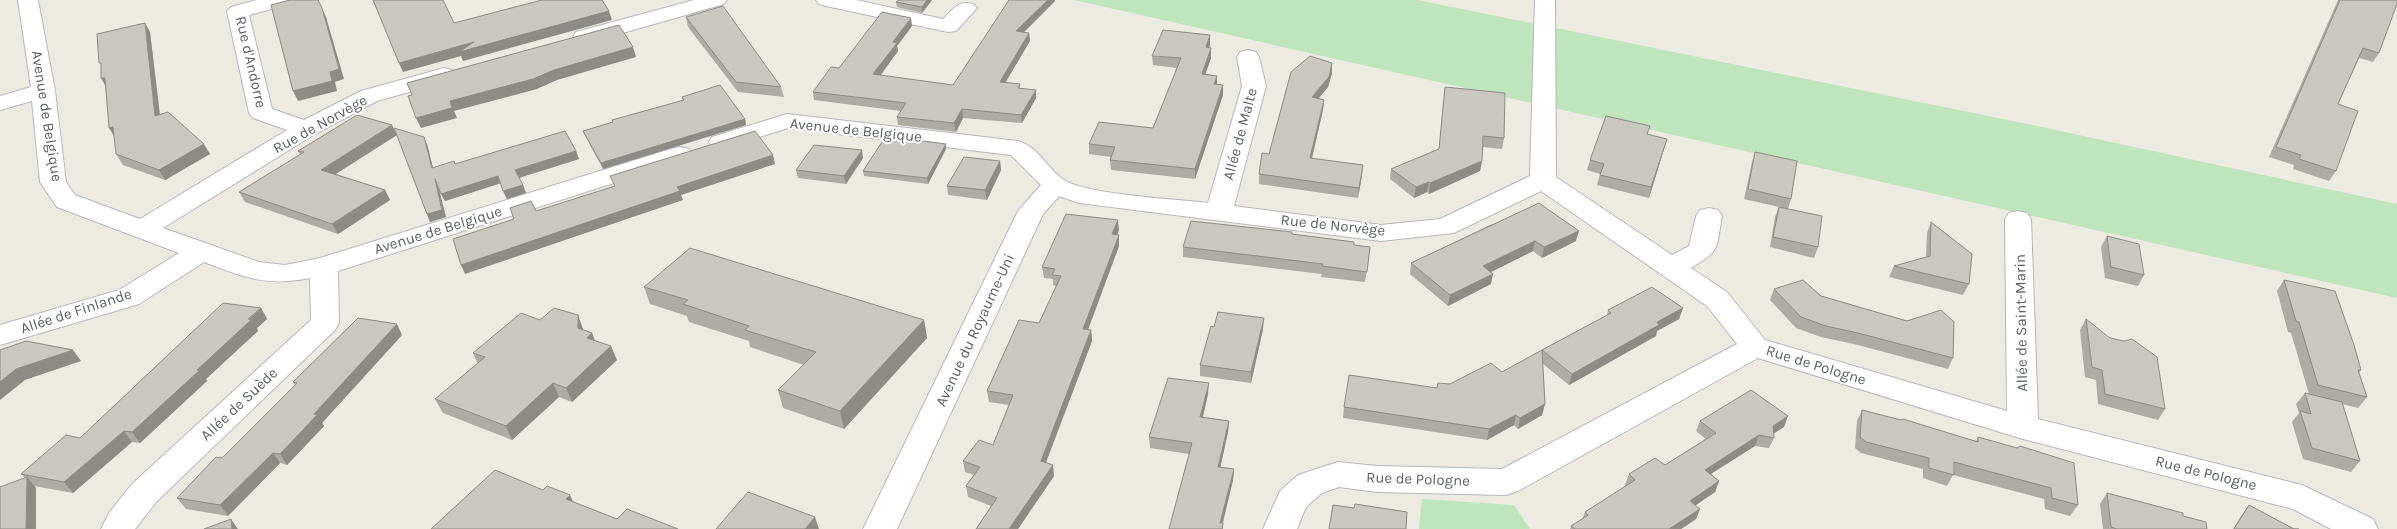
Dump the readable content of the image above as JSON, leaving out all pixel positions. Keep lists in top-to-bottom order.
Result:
{
  "streets": {
    "street": [
      "Rue d'Andorre",
      "Avenue de Belgique",
      "Rue de Norvège",
      "Allée de Malte",
      "Allée de Finlande",
      "Allée de Saint-Marin",
      "Avenue du Royaume-Uni",
      "Rue de Pologne",
      "Allée de Suède"
    ]
  },
  "crossings": [
    ["Rue d'Andorre", "Rue de Norvège"],
    ["Avenue de Belgique", "Rue de Norvège"],
    ["Avenue de Belgique", "Allée de Finlande"],
    ["Avenue de Belgique", "Avenue du Royaume-Uni"],
    ["Avenue de Belgique", "Allée de Suède"],
    ["Rue de Norvège", "Allée de Malte"],
    ["Rue de Norvège", "Avenue du Royaume-Uni"],
    ["Allée de Saint-Marin", "Rue de Pologne"]
  ]
}
